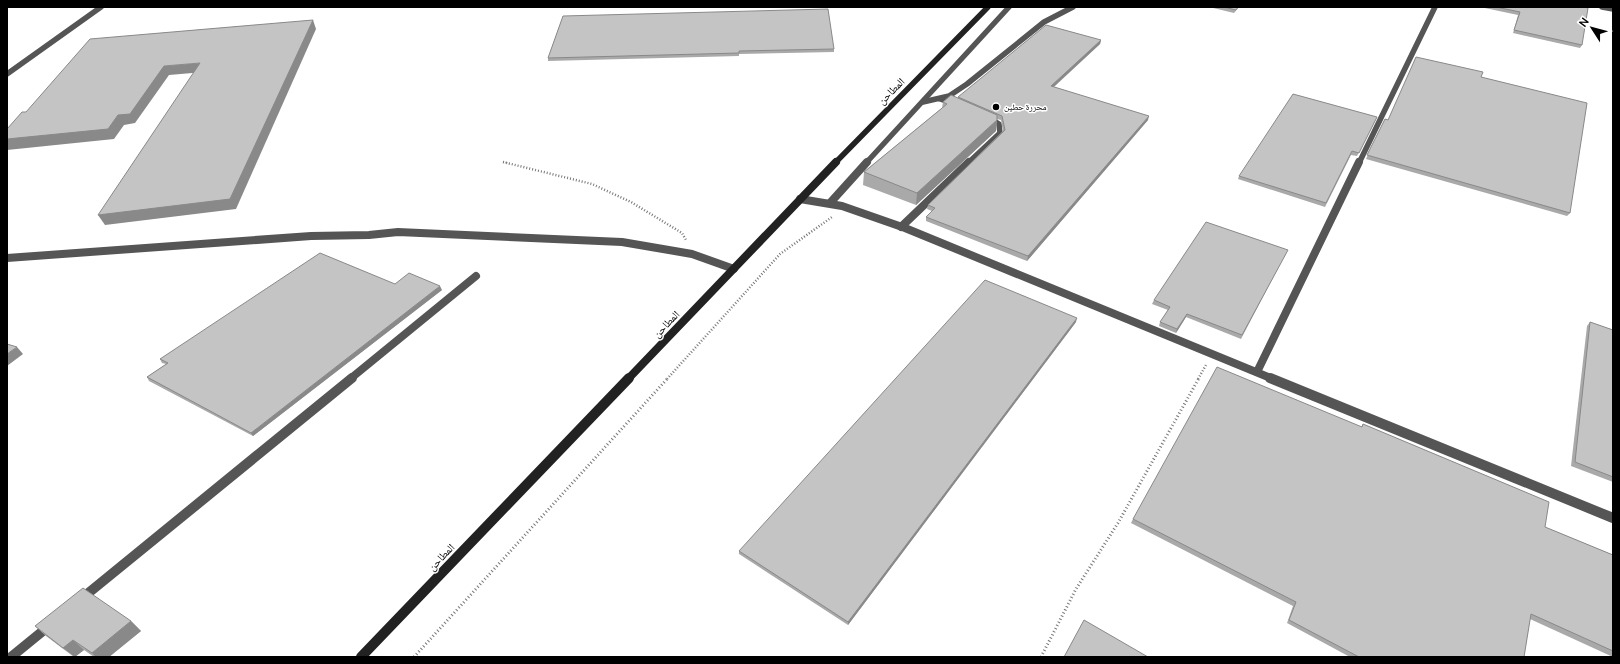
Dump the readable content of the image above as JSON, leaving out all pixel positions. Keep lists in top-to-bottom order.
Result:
{
  "streets": {
    "main road": ["المطاحن"]
  },
  "places": ["محررة حطين"],
  "north": "top left"
}
